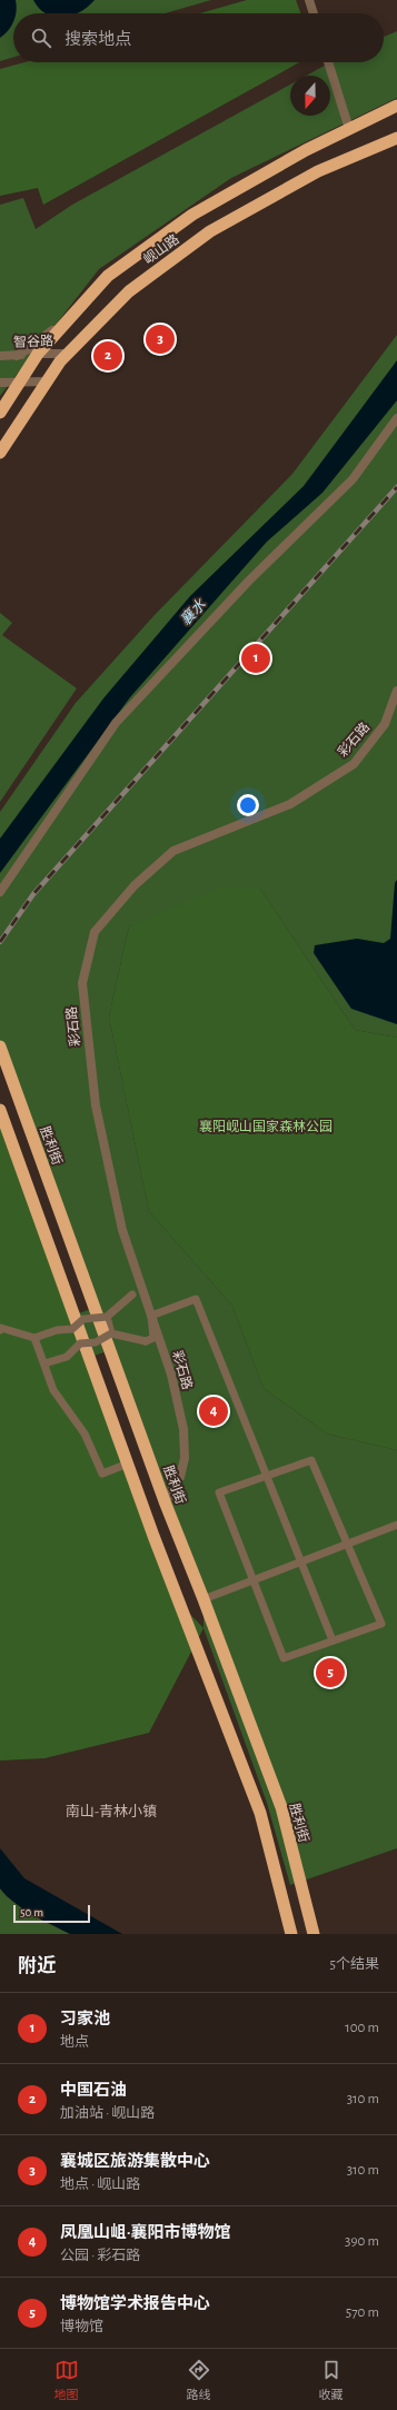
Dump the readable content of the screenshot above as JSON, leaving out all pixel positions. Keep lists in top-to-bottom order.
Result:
{
  "streets": {
    "highway": ["岘山路", "胜利街"],
    "street": ["智谷路", "彩石路"]
  },
  "crossings": [
    ["岘山路", "智谷路"],
    ["彩石路", "胜利街"]
  ],
  "districts": ["南山-青林小镇"],
  "water": ["襄水"],
  "parks": ["襄阳岘山国家森林公园"],
  "scale_bar": "50 m",
  "north": "bottom",
  "page": {
    "search": "搜索地点",
    "pins": [
      "3",
      "2",
      "1",
      "4",
      "5"
    ],
    "scale": "50 m",
    "heading": ["附近", "5个结果"],
    "list": [
      {
        "mark": "1",
        "name": "习家池",
        "note": "地点",
        "value": "100 m"
      },
      {
        "mark": "2",
        "name": "中国石油",
        "note": "加油站 · 岘山路",
        "value": "310 m"
      },
      {
        "mark": "3",
        "name": "襄城区旅游集散中心",
        "note": "地点 · 岘山路",
        "value": "310 m"
      },
      {
        "mark": "4",
        "name": "凤凰山岨·襄阳市博物馆",
        "note": "公园 · 彩石路",
        "value": "390 m"
      },
      {
        "mark": "5",
        "name": "博物馆学术报告中心",
        "note": "博物馆",
        "value": "570 m"
      }
    ],
    "nav": ["地图", "路线", "收藏"]
  }
}
